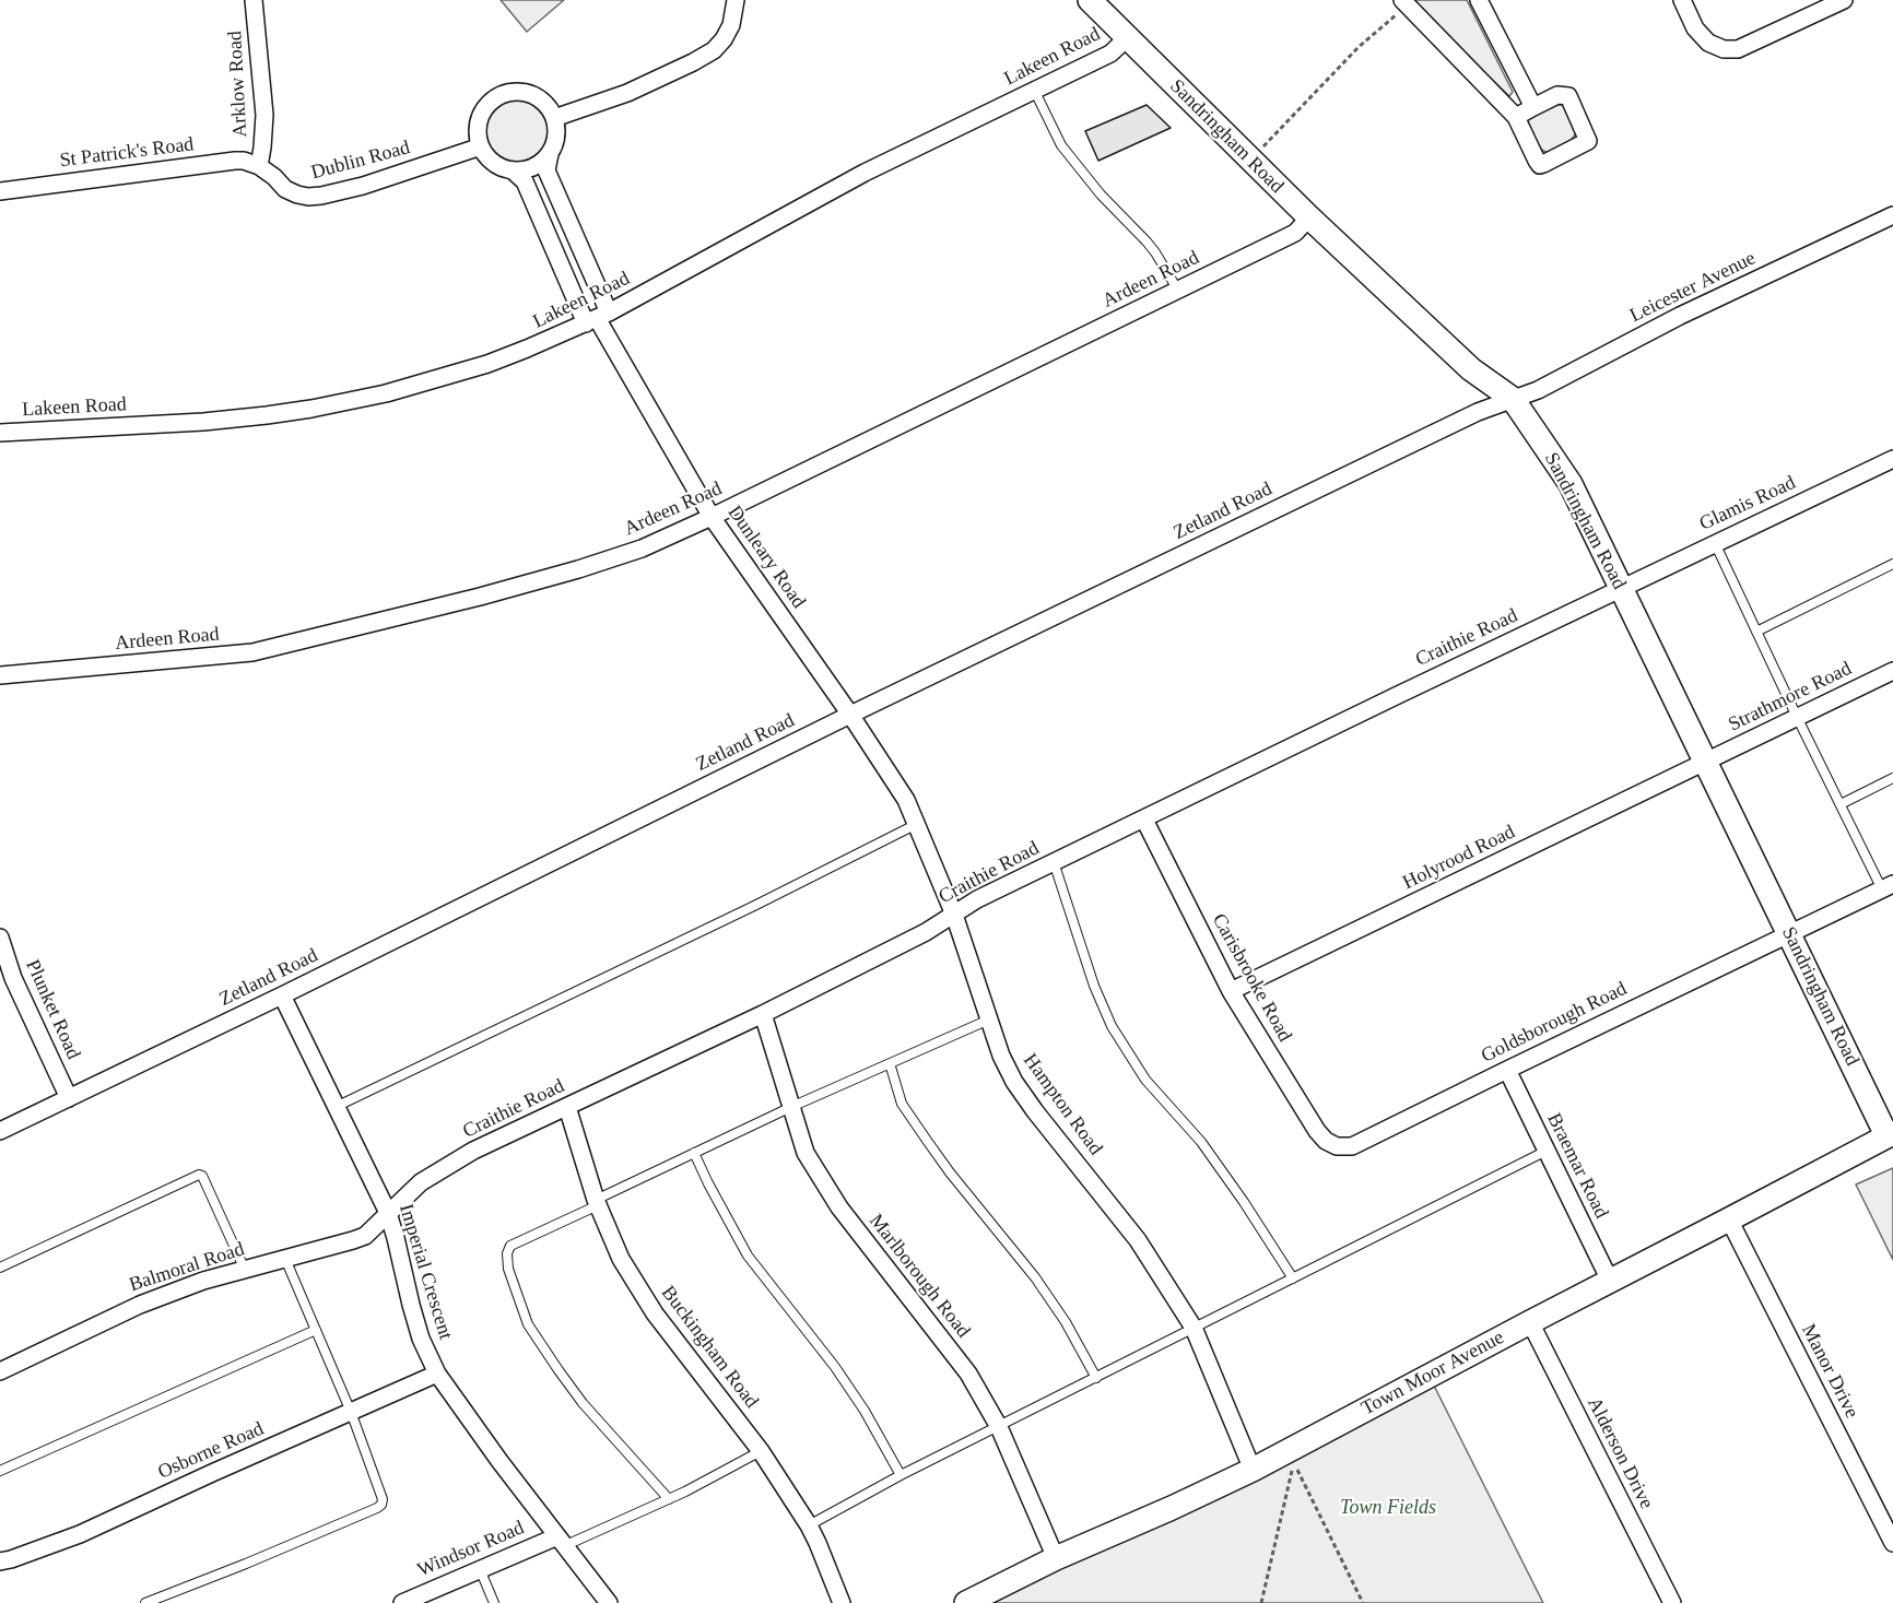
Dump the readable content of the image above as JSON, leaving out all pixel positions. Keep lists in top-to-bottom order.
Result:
{
  "streets": {
    "street": [
      "Lakeen Road",
      "Arklow Road",
      "Sandringham Road",
      "St Patrick's Road",
      "Dublin Road",
      "Ardeen Road",
      "Leicester Avenue",
      "Glamis Road",
      "Zetland Road",
      "Dunleary Road",
      "Craithie Road",
      "Strathmore Road",
      "Holyrood Road",
      "Carisbrooke Road",
      "Plunket Road",
      "Goldsborough Road",
      "Hampton Road",
      "Braemar Road",
      "Balmoral Road",
      "Imperial Crescent",
      "Marlborough Road",
      "Buckingham Road",
      "Manor Drive",
      "Town Moor Avenue",
      "Osborne Road",
      "Alderson Drive",
      "Windsor Road"
    ]
  },
  "crossings": [
    ["Lakeen Road", "Sandringham Road"],
    ["Lakeen Road", "Dunleary Road"],
    ["Arklow Road", "St Patrick's Road"],
    ["Arklow Road", "Dublin Road"],
    ["Sandringham Road", "Ardeen Road"],
    ["Sandringham Road", "Leicester Avenue"],
    ["Sandringham Road", "Glamis Road"],
    ["Sandringham Road", "Zetland Road"],
    ["Sandringham Road", "Craithie Road"],
    ["Sandringham Road", "Strathmore Road"],
    ["Sandringham Road", "Holyrood Road"],
    ["Sandringham Road", "Goldsborough Road"],
    ["Sandringham Road", "Town Moor Avenue"],
    ["St Patrick's Road", "Dublin Road"],
    ["Dublin Road", "Dunleary Road"],
    ["Ardeen Road", "Dunleary Road"],
    ["Leicester Avenue", "Zetland Road"],
    ["Glamis Road", "Craithie Road"],
    ["Zetland Road", "Dunleary Road"],
    ["Zetland Road", "Plunket Road"],
    ["Zetland Road", "Hampton Road"],
    ["Zetland Road", "Imperial Crescent"],
    ["Dunleary Road", "Hampton Road"],
    ["Craithie Road", "Carisbrooke Road"],
    ["Craithie Road", "Hampton Road"],
    ["Craithie Road", "Balmoral Road"],
    ["Craithie Road", "Imperial Crescent"],
    ["Craithie Road", "Marlborough Road"],
    ["Craithie Road", "Buckingham Road"],
    ["Strathmore Road", "Holyrood Road"],
    ["Holyrood Road", "Carisbrooke Road"],
    ["Carisbrooke Road", "Goldsborough Road"],
    ["Goldsborough Road", "Braemar Road"],
    ["Hampton Road", "Town Moor Avenue"],
    ["Braemar Road", "Town Moor Avenue"],
    ["Balmoral Road", "Imperial Crescent"],
    ["Imperial Crescent", "Osborne Road"],
    ["Imperial Crescent", "Windsor Road"],
    ["Marlborough Road", "Town Moor Avenue"],
    ["Manor Drive", "Town Moor Avenue"],
    ["Town Moor Avenue", "Alderson Drive"]
  ],
  "parks": ["Town Fields"]
}
